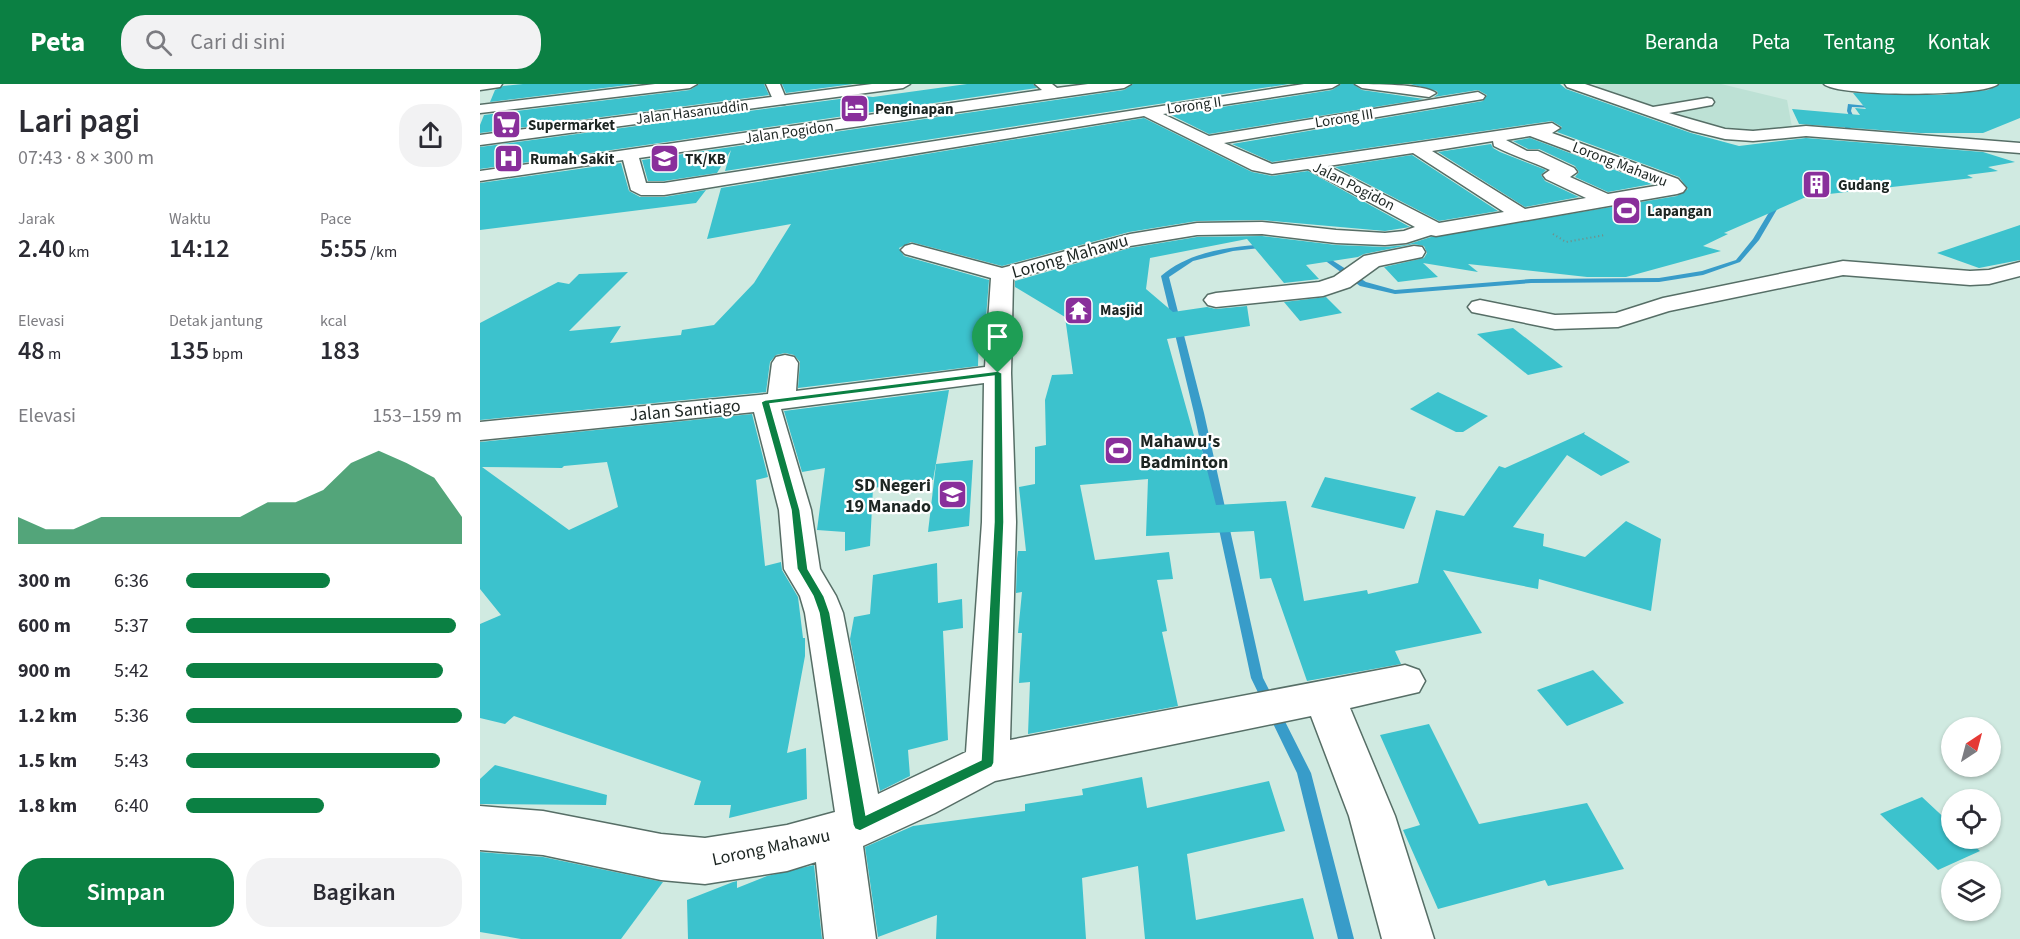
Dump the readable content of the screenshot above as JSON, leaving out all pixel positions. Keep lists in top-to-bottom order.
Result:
{
  "streets": {
    "main road": [
      "Lorong II",
      "Jalan Hasanuddin",
      "Lorong III",
      "Jalan Pogidon",
      "Lorong Mahawu",
      "Jalan Santiago"
    ]
  },
  "crossings": [
    ["Lorong II", "Jalan Pogidon"],
    ["Lorong III", "Jalan Pogidon"],
    ["Jalan Pogidon", "Lorong Mahawu"],
    ["Lorong Mahawu", "Jalan Santiago"]
  ],
  "places": {
    "hotel": ["Penginapan"],
    "supermarket": ["Supermarket"],
    "hospital": ["Rumah Sakit"],
    "school or university": ["TK/KB", "SD Negeri 19 Manado"],
    "building": ["Gudang"],
    "sports": ["Lapangan", "Mahawu's Badminton"],
    "temple": ["Masjid"]
  },
  "north": "top right",
  "page": {
    "header": "Peta",
    "search": "Cari di sini",
    "nav": [
      "Beranda",
      "Peta",
      "Tentang",
      "Kontak"
    ],
    "heading": ["Lari pagi", "07:43 · 8 × 300 m"],
    "stats": [
      ["Jarak", "2.40 km"],
      ["Waktu", "14:12"],
      ["Pace", "5:55 /km"],
      ["Elevasi", "48 m"],
      ["Detak jantung", "135 bpm"],
      ["kcal", "183"]
    ],
    "chart": ["Elevasi", "153–159 m"],
    "list": [
      {
        "name": "300 m",
        "note": "6:36"
      },
      {
        "name": "600 m",
        "note": "5:37"
      },
      {
        "name": "900 m",
        "note": "5:42"
      },
      {
        "name": "1.2 km",
        "note": "5:36"
      },
      {
        "name": "1.5 km",
        "note": "5:43"
      },
      {
        "name": "1.8 km",
        "note": "6:40"
      }
    ],
    "buttons": ["Simpan", "Bagikan"]
  }
}
